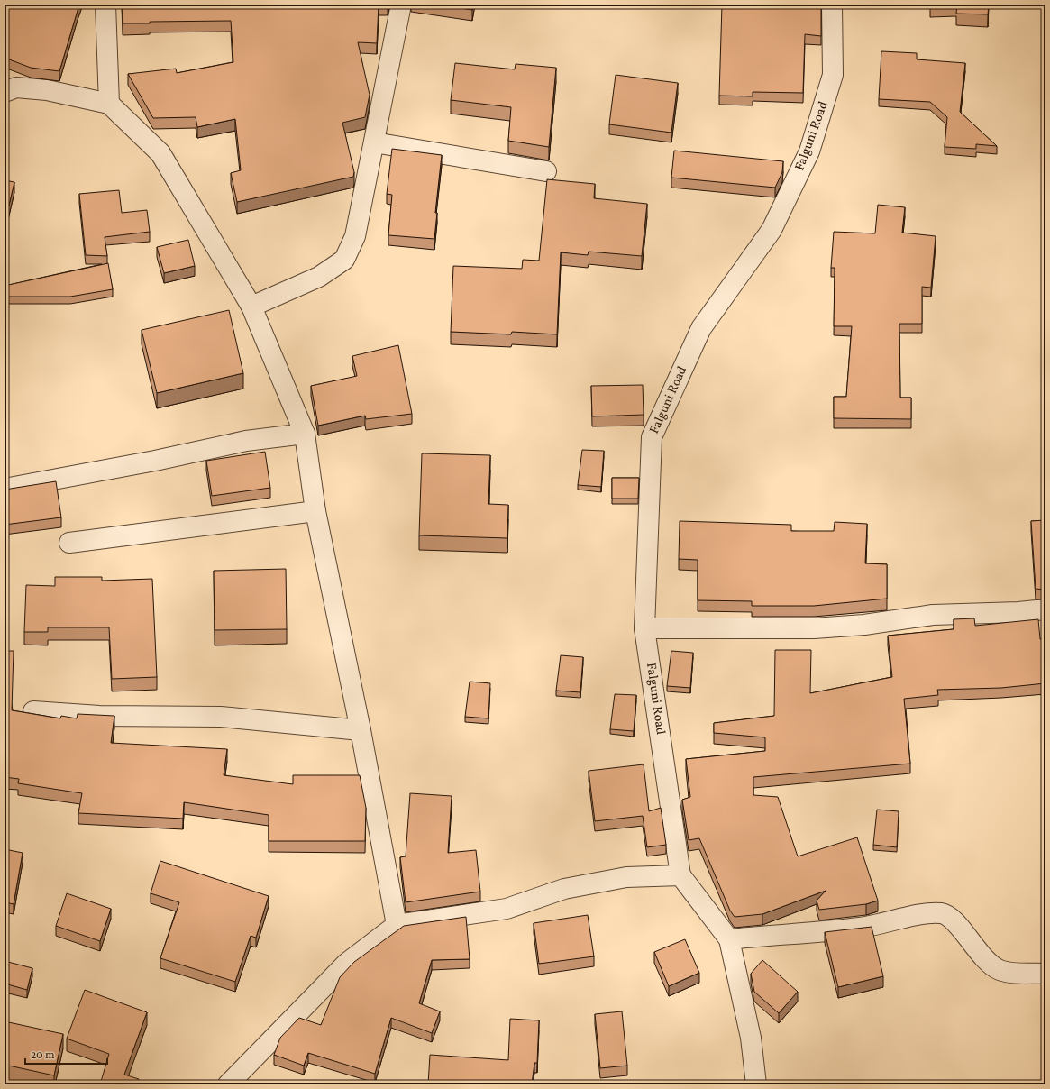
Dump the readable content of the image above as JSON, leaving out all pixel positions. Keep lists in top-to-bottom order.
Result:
{
  "streets": {
    "street": ["Falguni Road"]
  },
  "scale_bar": "20 m"
}
